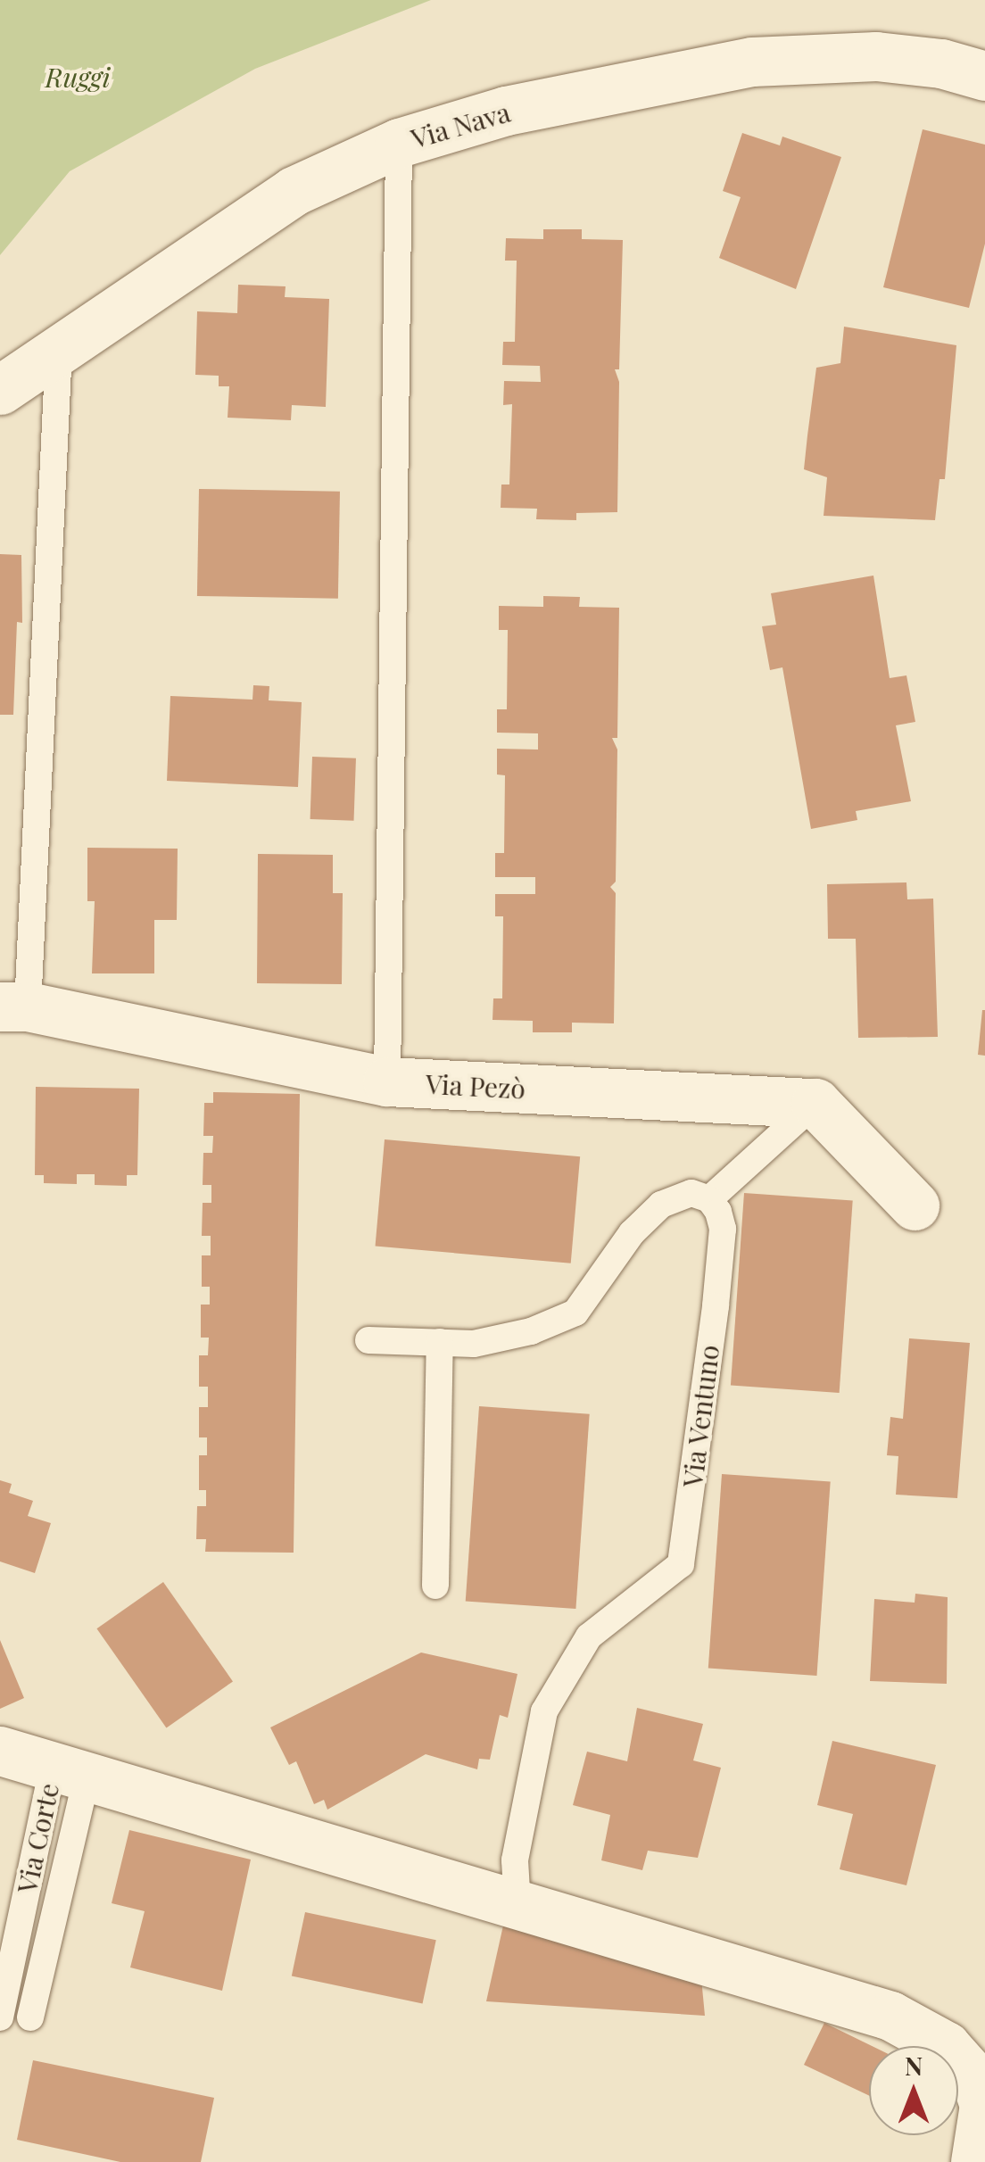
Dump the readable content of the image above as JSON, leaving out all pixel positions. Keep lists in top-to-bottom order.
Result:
{
  "streets": {
    "street": ["Via Nava", "Via Pezò"],
    "lane": ["Via Ventuno", "Via Corte"]
  },
  "parks": ["Ruggi"],
  "north": "top"
}
